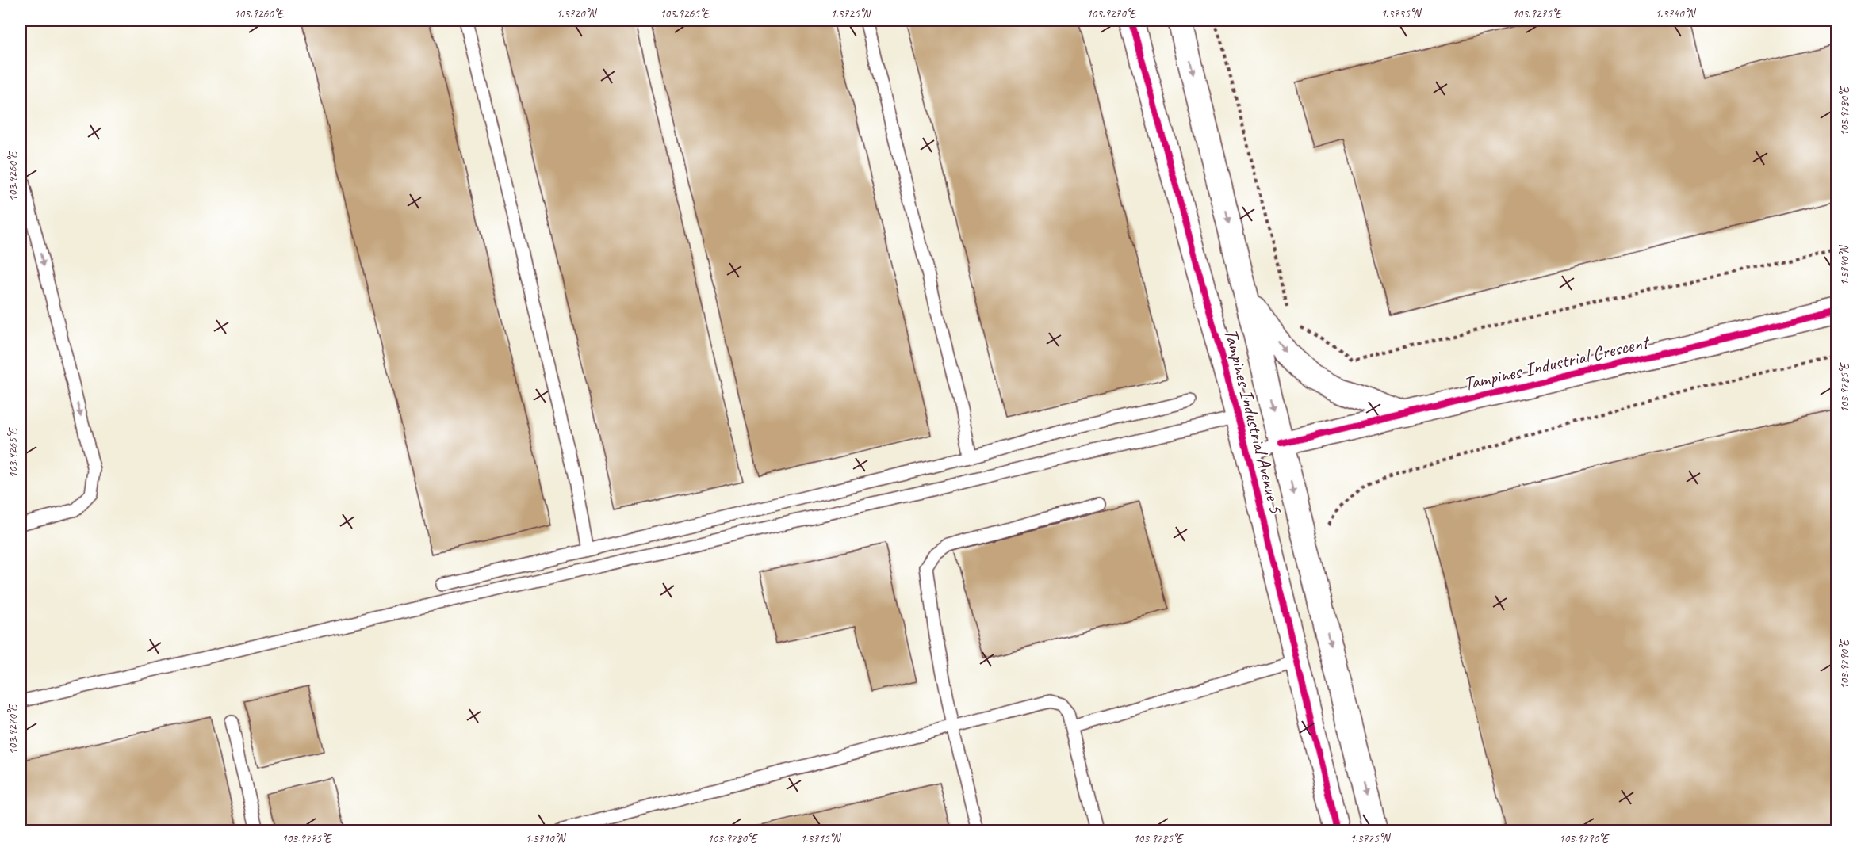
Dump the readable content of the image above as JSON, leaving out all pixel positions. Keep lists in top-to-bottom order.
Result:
{
  "streets": {
    "street": ["Tampines Industrial Crescent", "Tampines Industrial Avenue 5"]
  },
  "crossings": [
    ["Tampines Industrial Crescent", "Tampines Industrial Avenue 5"]
  ],
  "coordinates": [
    "103.9260°E",
    "1.3720°N",
    "103.9265°E",
    "1.3725°N",
    "103.9270°E",
    "1.3735°N",
    "103.9275°E",
    "1.3740°N",
    "103.9280°E",
    "103.9285°E",
    "103.9290°E",
    "1.3710°N",
    "1.3715°N"
  ]
}
